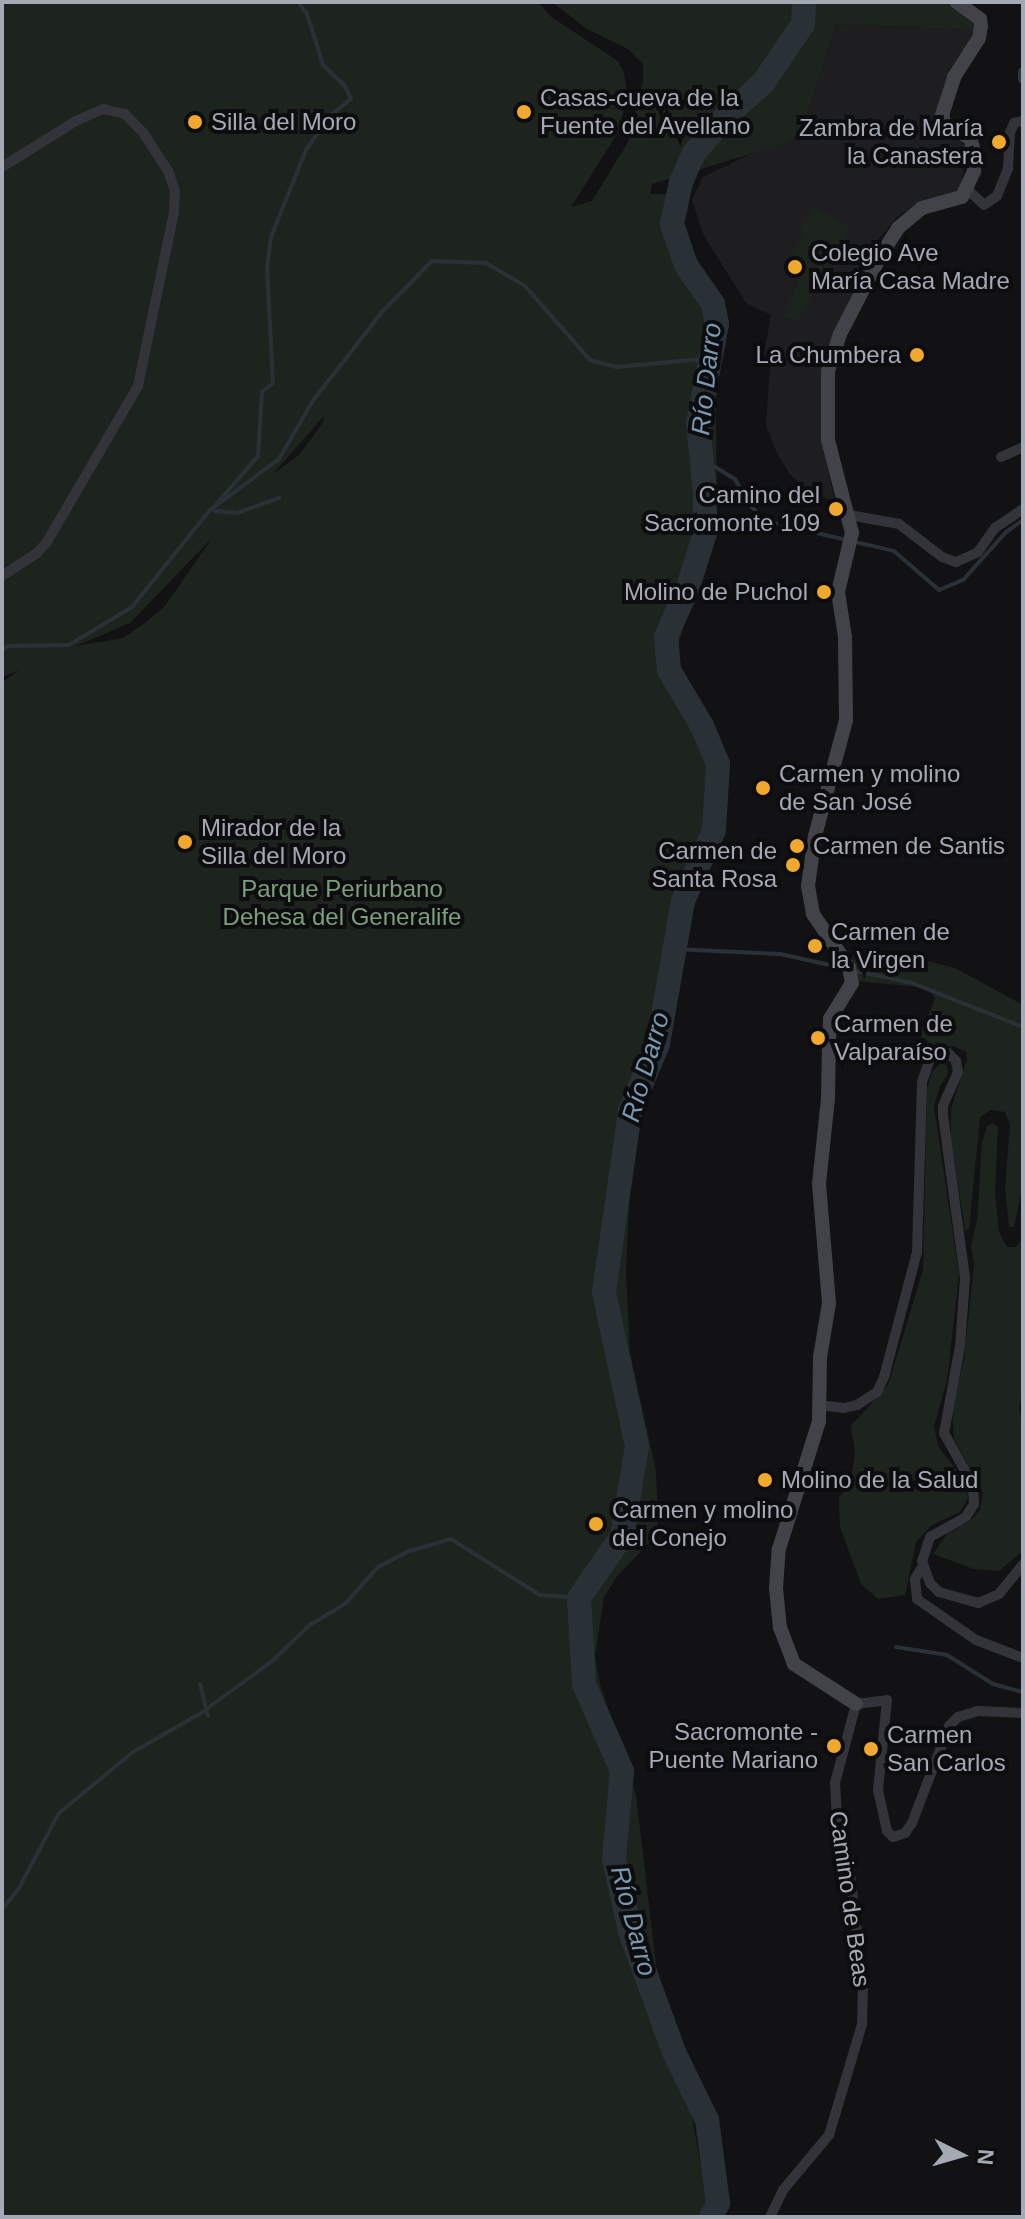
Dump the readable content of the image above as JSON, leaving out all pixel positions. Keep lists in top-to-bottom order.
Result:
{
  "streets": {
    "street": ["Camino de Beas"]
  },
  "water": ["Río Darro"],
  "parks": ["Parque Periurbano Dehesa del Generalife"],
  "places": [
    "Casas-cueva de la Fuente del Avellano",
    "Silla del Moro",
    "Zambra de María la Canastera",
    "Colegio Ave María Casa Madre",
    "La Chumbera",
    "Camino del Sacromonte 109",
    "Molino de Puchol",
    "Carmen y molino de San José",
    "Mirador de la Silla del Moro",
    "Carmen de Santis",
    "Carmen de Santa Rosa",
    "Carmen de la Virgen",
    "Carmen de Valparaíso",
    "Molino de la Salud",
    "Carmen y molino del Conejo",
    "Sacromonte - Puente Mariano",
    "Carmen San Carlos"
  ],
  "north": "right"
}
